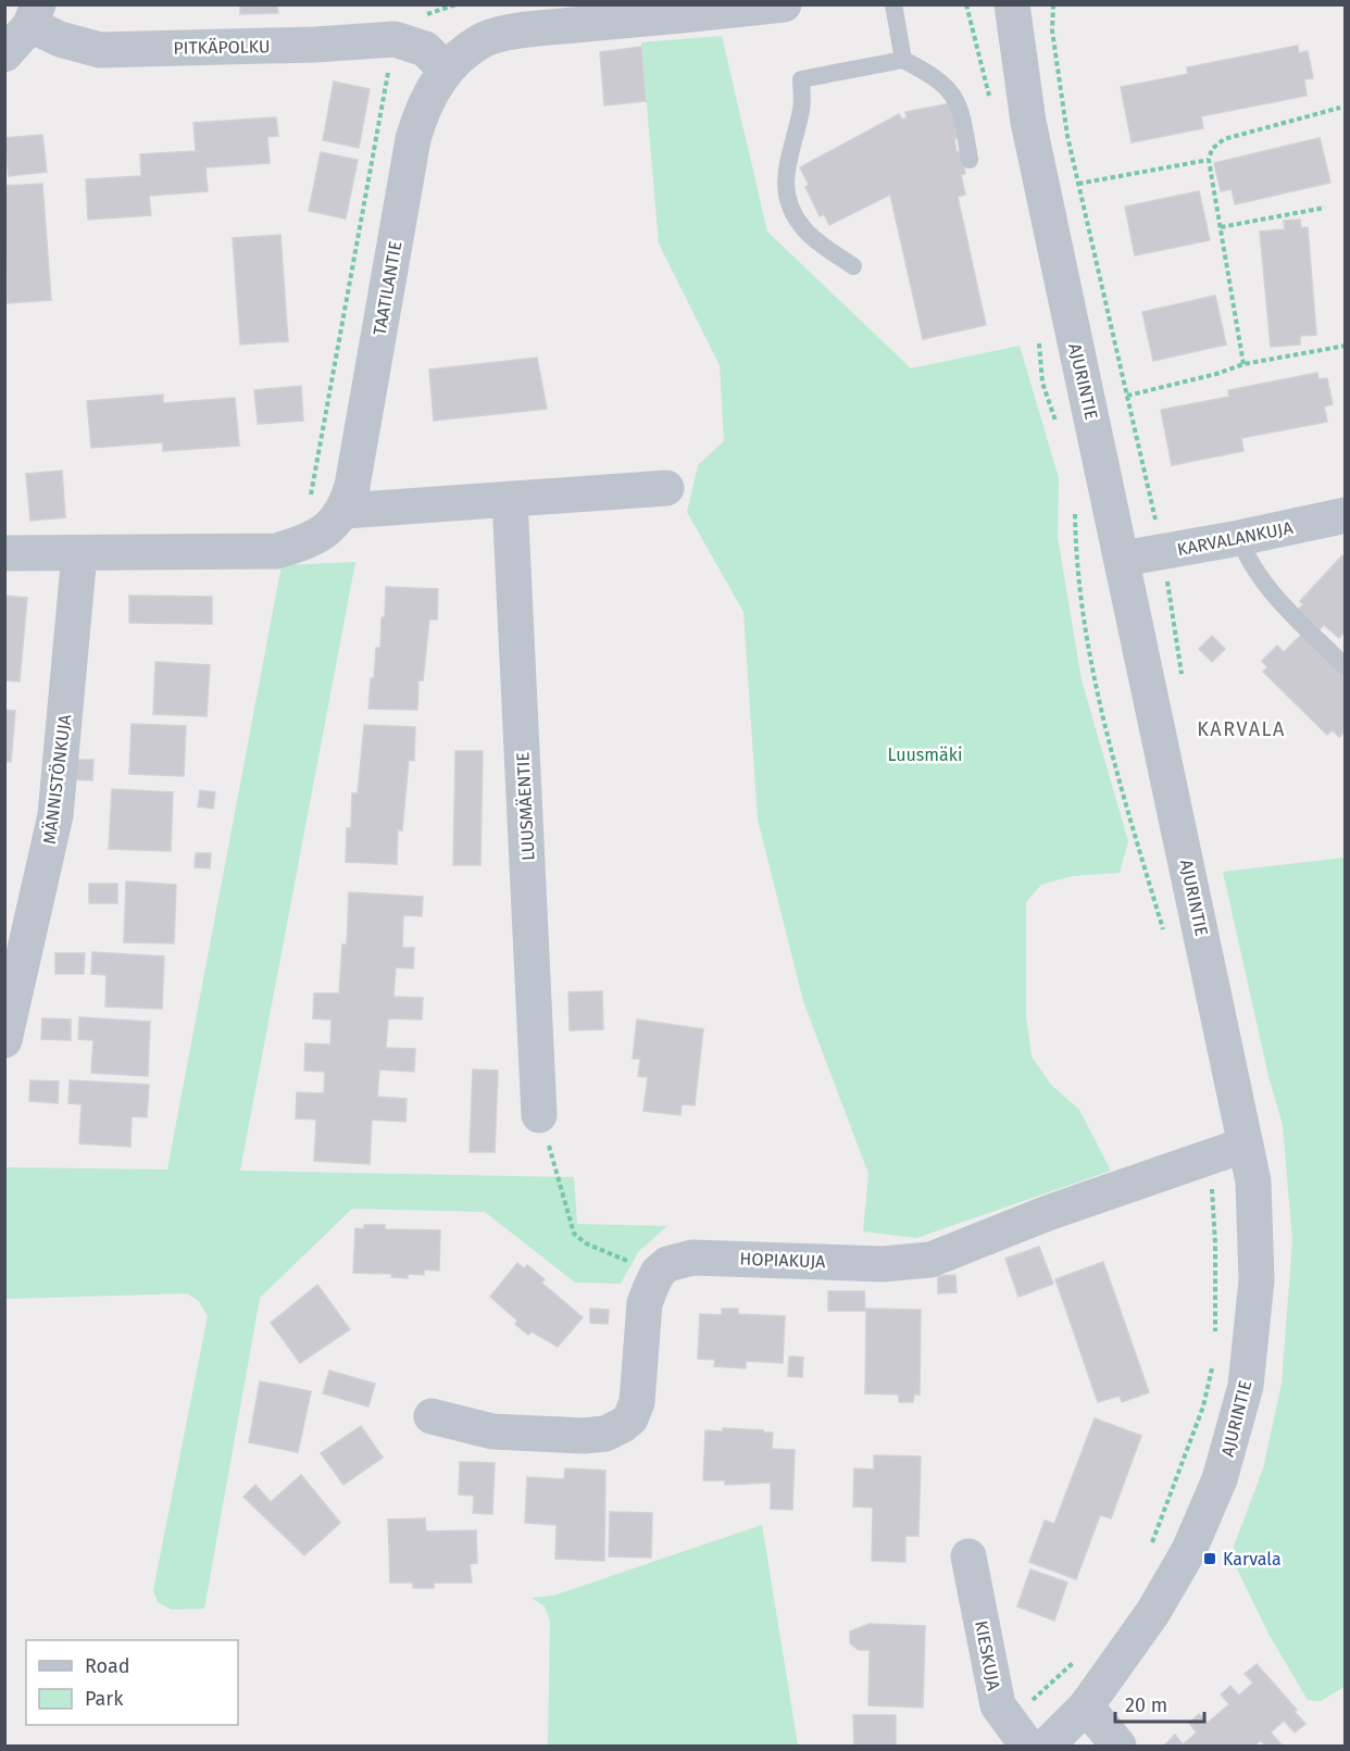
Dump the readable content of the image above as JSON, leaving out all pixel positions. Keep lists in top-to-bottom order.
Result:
{
  "streets": {
    "street": [
      "PITKÄPOLKU",
      "TAATILANTIE",
      "AJURINTIE",
      "KARVALANKUJA",
      "MÄNNISTÖNKUJA",
      "LUUSMÄENTIE",
      "HOPIAKUJA",
      "KIESKUJA"
    ]
  },
  "crossings": [
    ["PITKÄPOLKU", "TAATILANTIE"],
    ["AJURINTIE", "KARVALANKUJA"],
    ["AJURINTIE", "HOPIAKUJA"]
  ],
  "districts": ["KARVALA"],
  "parks": ["Luusmäki"],
  "places": {
    "transit": ["Karvala"]
  },
  "legend": ["Road", "Park"],
  "scale_bar": "20 m"
}
